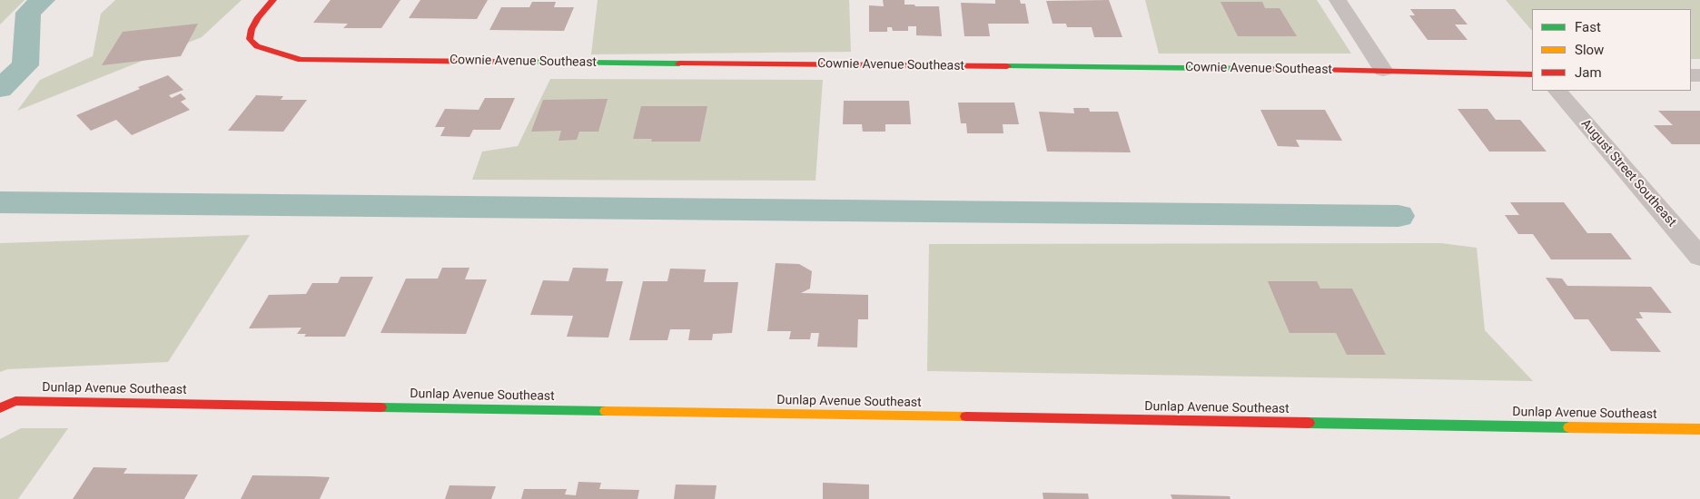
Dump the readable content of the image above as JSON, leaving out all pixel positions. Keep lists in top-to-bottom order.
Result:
{
  "streets": {
    "street": ["Cownie Avenue Southeast", "August Street Southeast", "Dunlap Avenue Southeast"]
  },
  "legend": ["Fast", "Slow", "Jam"]
}
